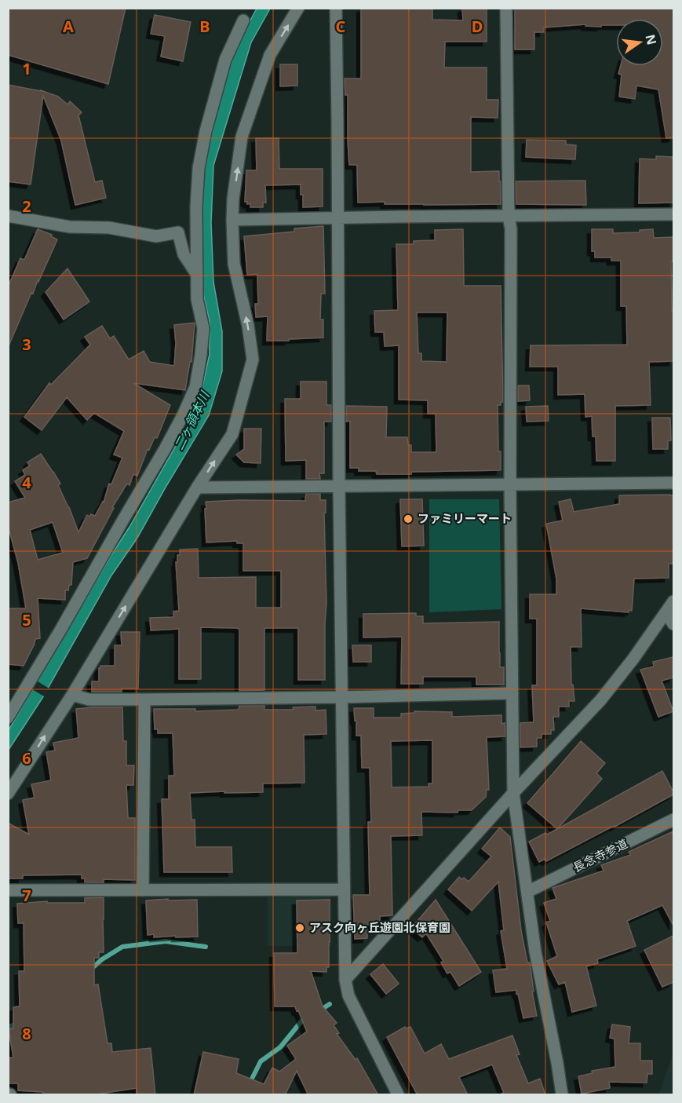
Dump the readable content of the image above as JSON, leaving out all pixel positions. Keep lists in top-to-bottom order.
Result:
{
  "streets": {
    "street": ["長念寺参道"]
  },
  "water": ["二ヶ領本川"],
  "places": ["ファミリーマート", "アスク向ヶ丘遊園北保育園"],
  "north": "right",
  "grid": {
    "columns": [
      "A",
      "B",
      "C",
      "D"
    ],
    "rows": [
      "1",
      "2",
      "3",
      "4",
      "5",
      "6",
      "7",
      "8"
    ]
  }
}
